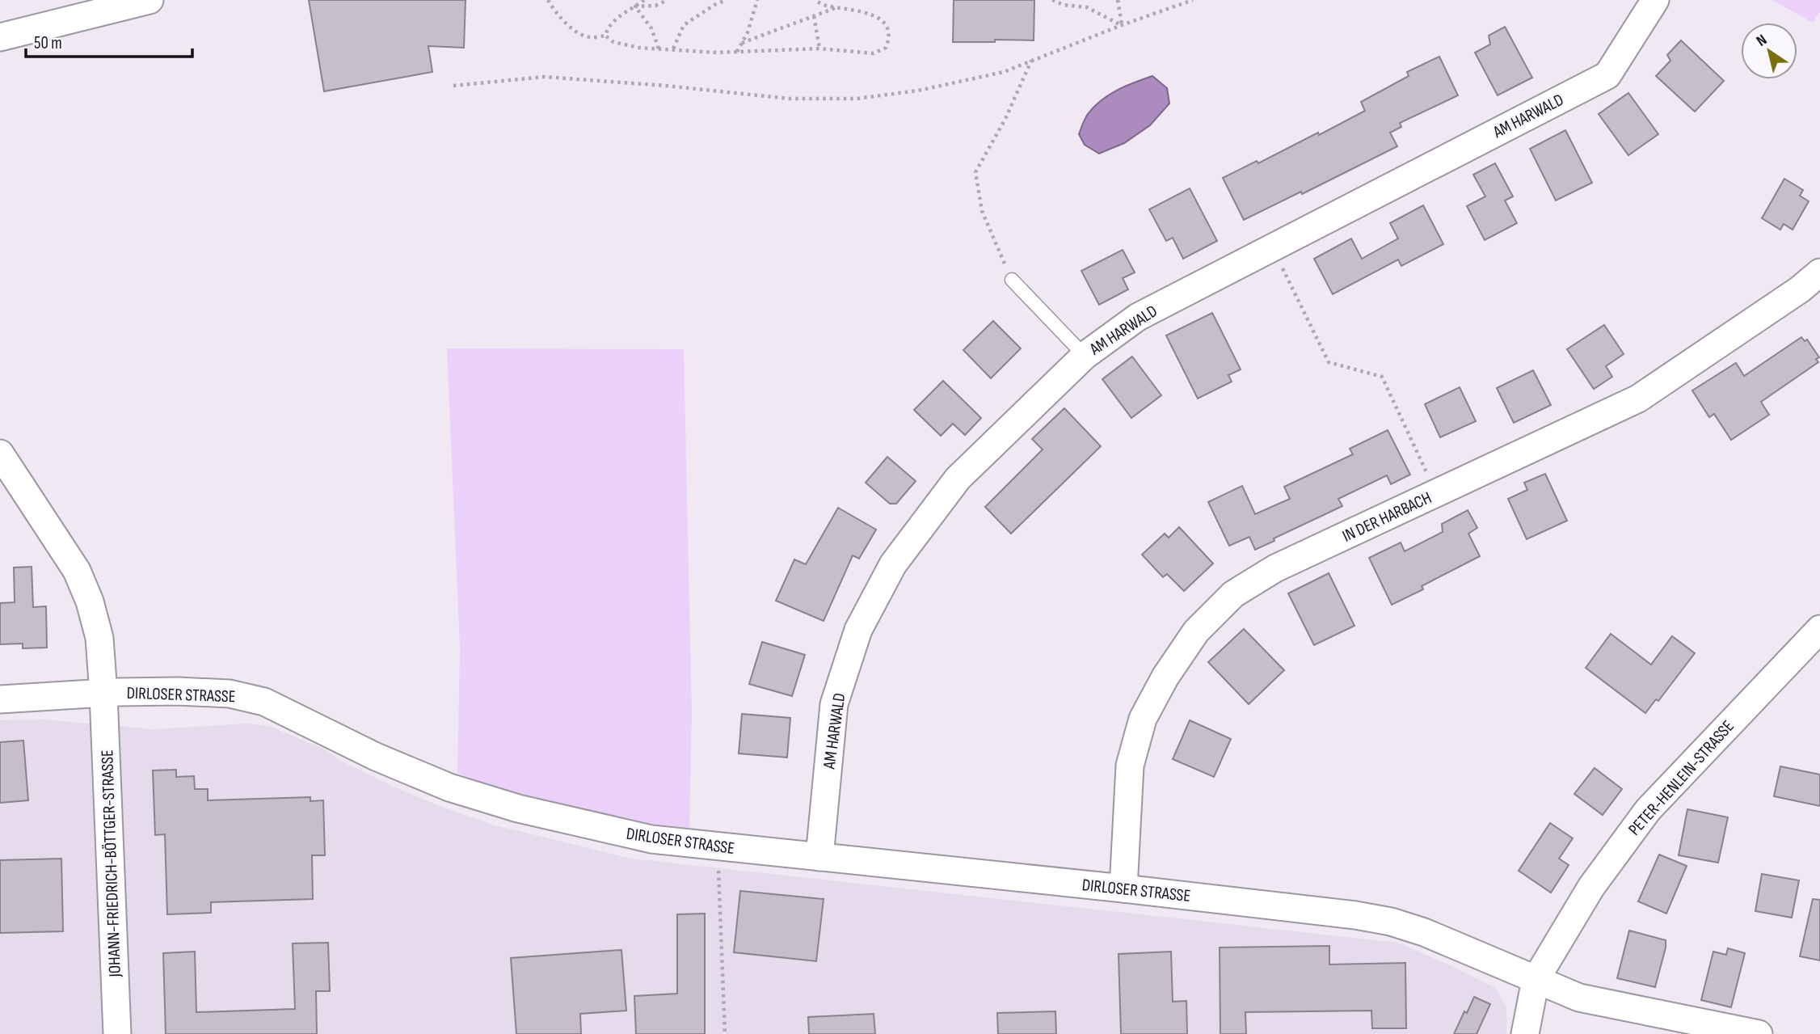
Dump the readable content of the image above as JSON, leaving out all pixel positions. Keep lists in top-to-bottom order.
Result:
{
  "streets": {
    "street": [
      "AM HARWALD",
      "IN DER HARBACH",
      "DIRLOSER STRASSE",
      "PETER-HENLEIN-STRASSE",
      "JOHANN-FRIEDRICH-BÖTTGER-STRASSE"
    ]
  },
  "crossings": [
    ["AM HARWALD", "DIRLOSER STRASSE"],
    ["IN DER HARBACH", "DIRLOSER STRASSE"],
    ["DIRLOSER STRASSE", "PETER-HENLEIN-STRASSE"],
    ["DIRLOSER STRASSE", "JOHANN-FRIEDRICH-BÖTTGER-STRASSE"]
  ],
  "scale_bar": "50 m",
  "north": "top left"
}
